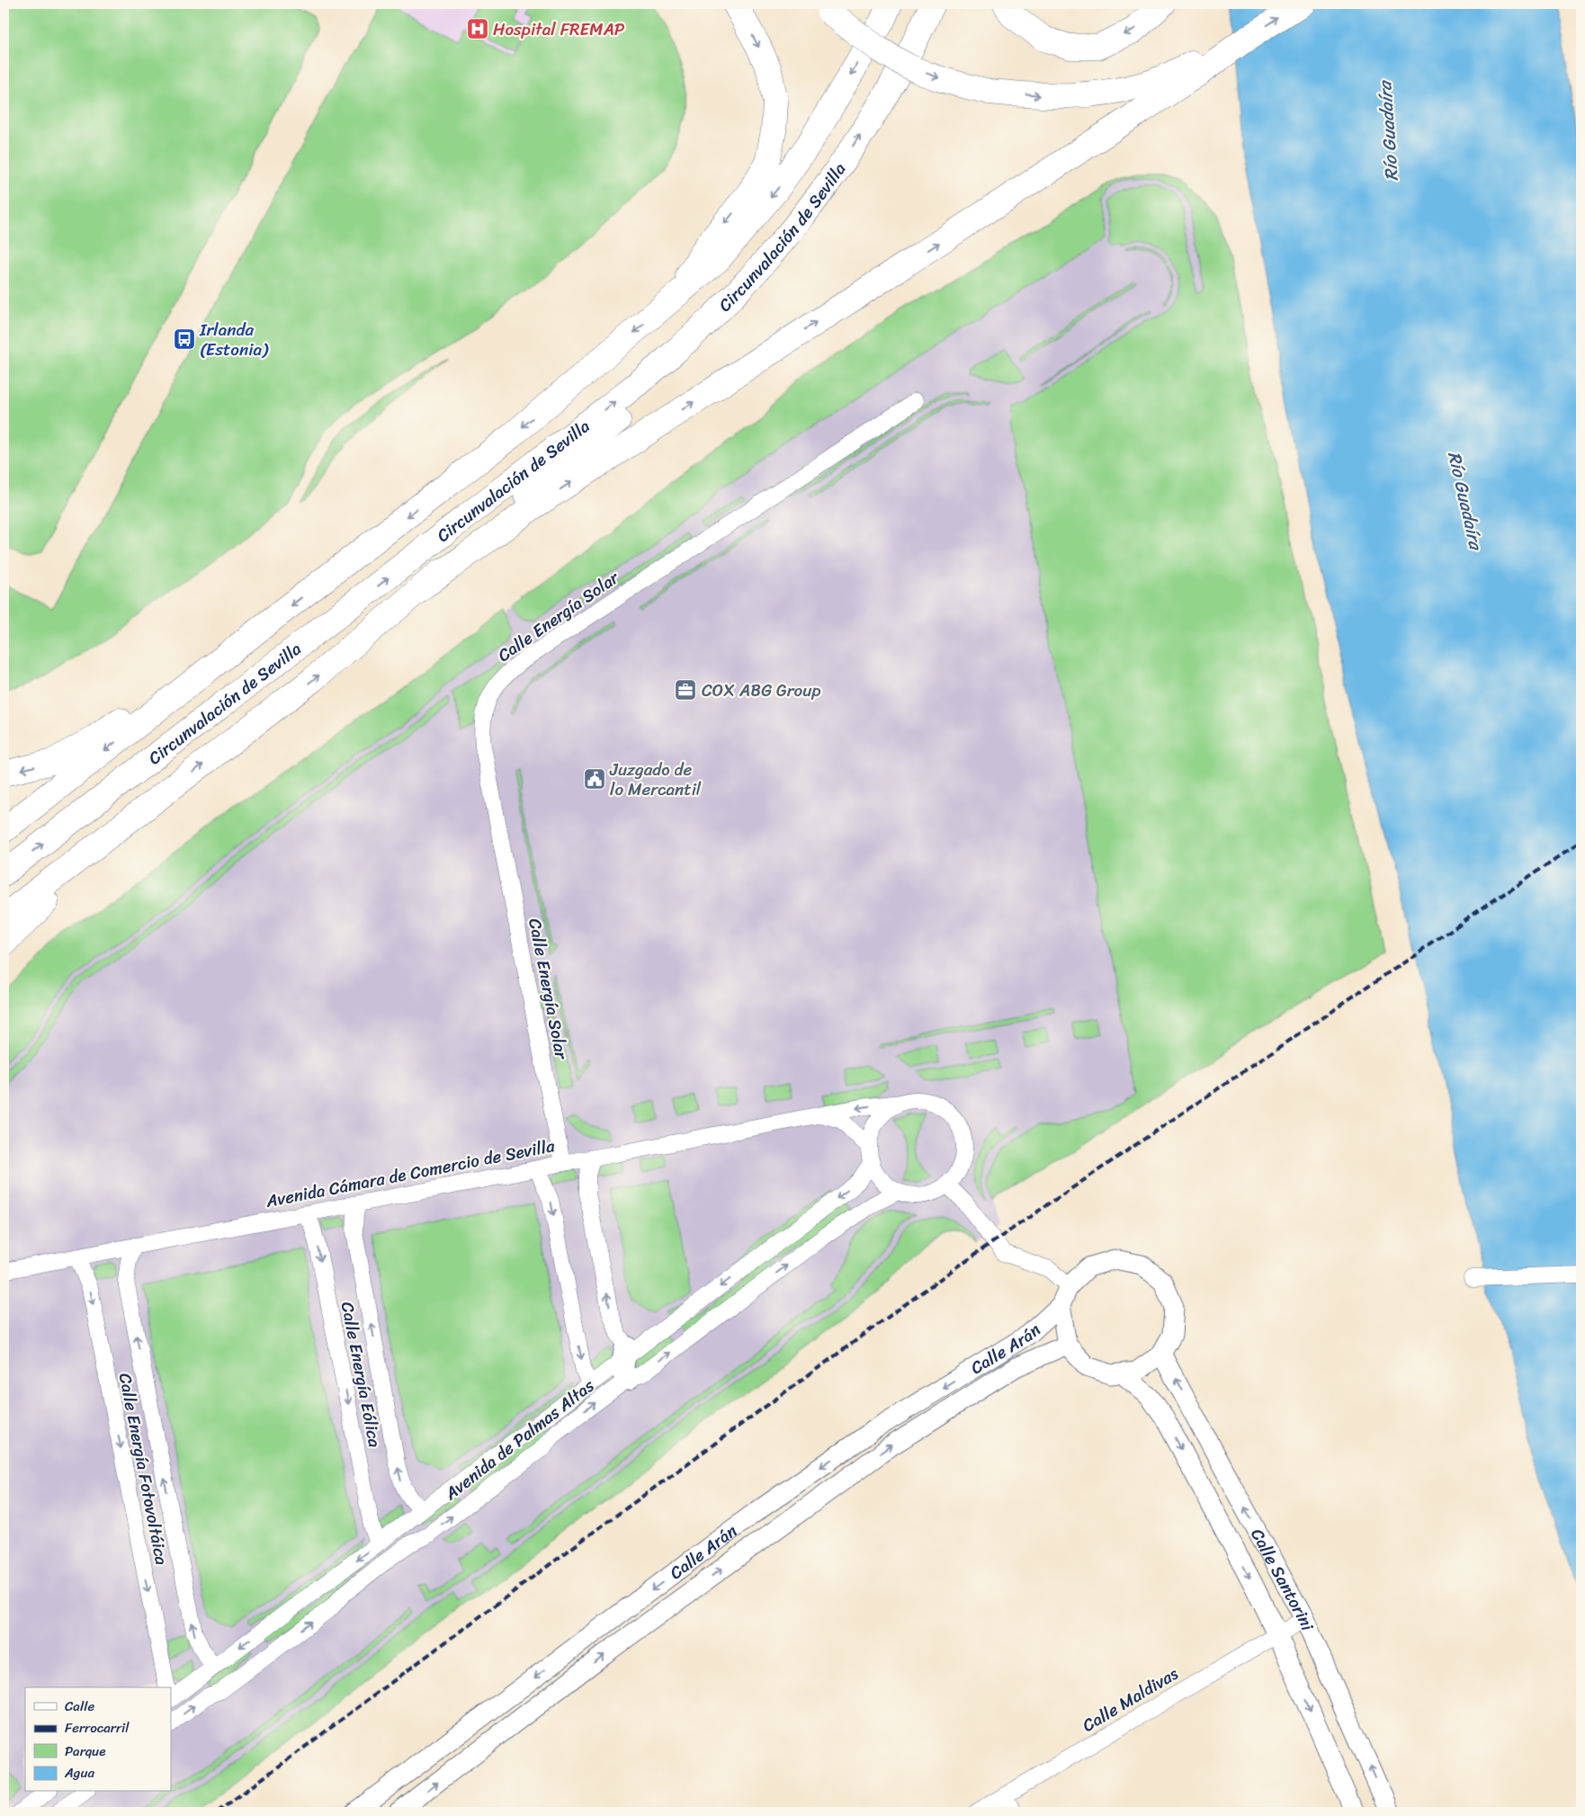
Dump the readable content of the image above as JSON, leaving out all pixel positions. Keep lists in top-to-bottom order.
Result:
{
  "streets": {
    "highway": ["Circunvalación de Sevilla"],
    "street": [
      "Calle Energía Solar",
      "Avenida Cámara de Comercio de Sevilla",
      "Calle Arán",
      "Calle Energía Eólica",
      "Avenida de Palmas Altas",
      "Calle Energía Fotovoltáica",
      "Calle Santorini",
      "Calle Maldivas"
    ]
  },
  "crossings": [
    ["Calle Energía Solar", "Avenida Cámara de Comercio de Sevilla"],
    ["Avenida Cámara de Comercio de Sevilla", "Calle Energía Eólica"],
    ["Avenida Cámara de Comercio de Sevilla", "Avenida de Palmas Altas"],
    ["Avenida Cámara de Comercio de Sevilla", "Calle Energía Fotovoltáica"],
    ["Calle Arán", "Calle Santorini"],
    ["Calle Energía Eólica", "Avenida de Palmas Altas"],
    ["Avenida de Palmas Altas", "Calle Energía Fotovoltáica"],
    ["Calle Santorini", "Calle Maldivas"]
  ],
  "water": ["Río Guadaíra"],
  "places": {
    "hospital": ["Hospital FREMAP"],
    "bus stop": ["Irlanda (Estonia)"],
    "office": ["COX ABG Group"],
    "public building": ["Juzgado de lo Mercantil"]
  },
  "legend": [
    "Calle",
    "Ferrocarril",
    "Parque",
    "Agua"
  ]
}
